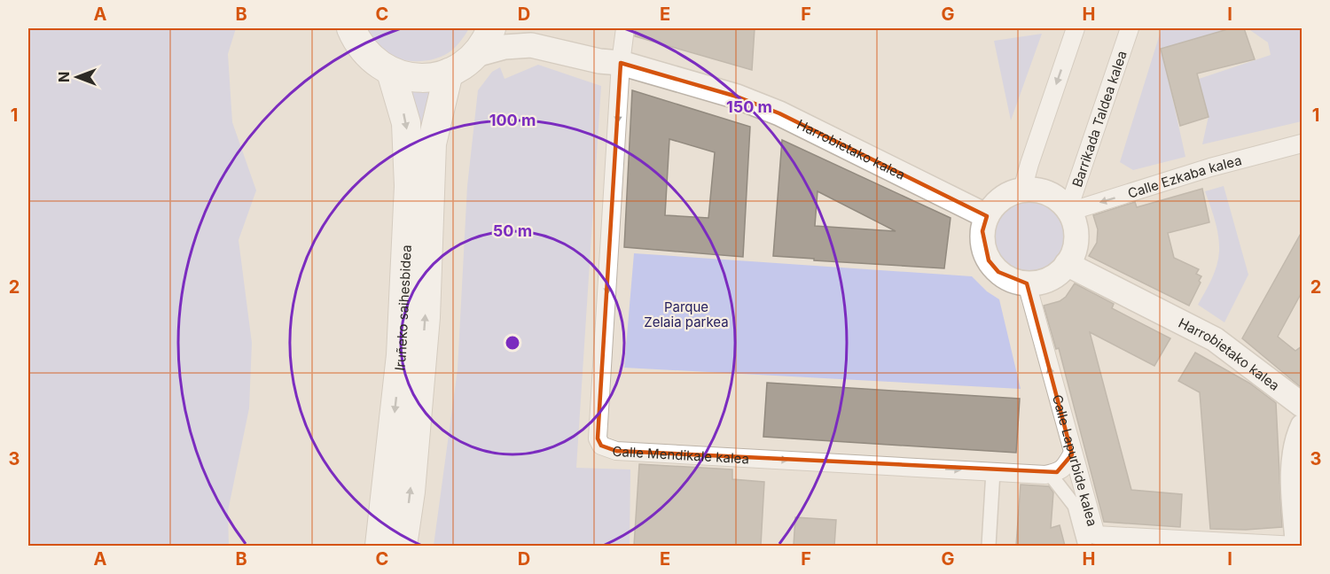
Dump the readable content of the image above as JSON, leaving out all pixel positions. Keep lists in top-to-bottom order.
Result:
{
  "streets": {
    "highway": ["Iruñeko saihesbidea"],
    "main road": ["Harrobietako kalea"],
    "street": [
      "Barrikada Taldea kalea",
      "Calle Ezkaba kalea",
      "Calle Mendikale kalea",
      "Calle Lapurbide kalea"
    ]
  },
  "crossings": [
    ["Barrikada Taldea kalea", "Harrobietako kalea"],
    ["Barrikada Taldea kalea", "Calle Ezkaba kalea"],
    ["Barrikada Taldea kalea", "Calle Lapurbide kalea"],
    ["Harrobietako kalea", "Calle Ezkaba kalea"],
    ["Harrobietako kalea", "Calle Mendikale kalea"],
    ["Harrobietako kalea", "Calle Lapurbide kalea"],
    ["Calle Ezkaba kalea", "Calle Lapurbide kalea"]
  ],
  "one_way": ["Calle Ezkaba kalea"],
  "parks": ["Parque Zelaia parkea"],
  "north": "left",
  "grid": {
    "columns": [
      "A",
      "B",
      "C",
      "D",
      "E",
      "F",
      "G",
      "H",
      "I"
    ],
    "rows": ["1", "2", "3"]
  },
  "rings": ["150 m", "100 m", "50 m"]
}
